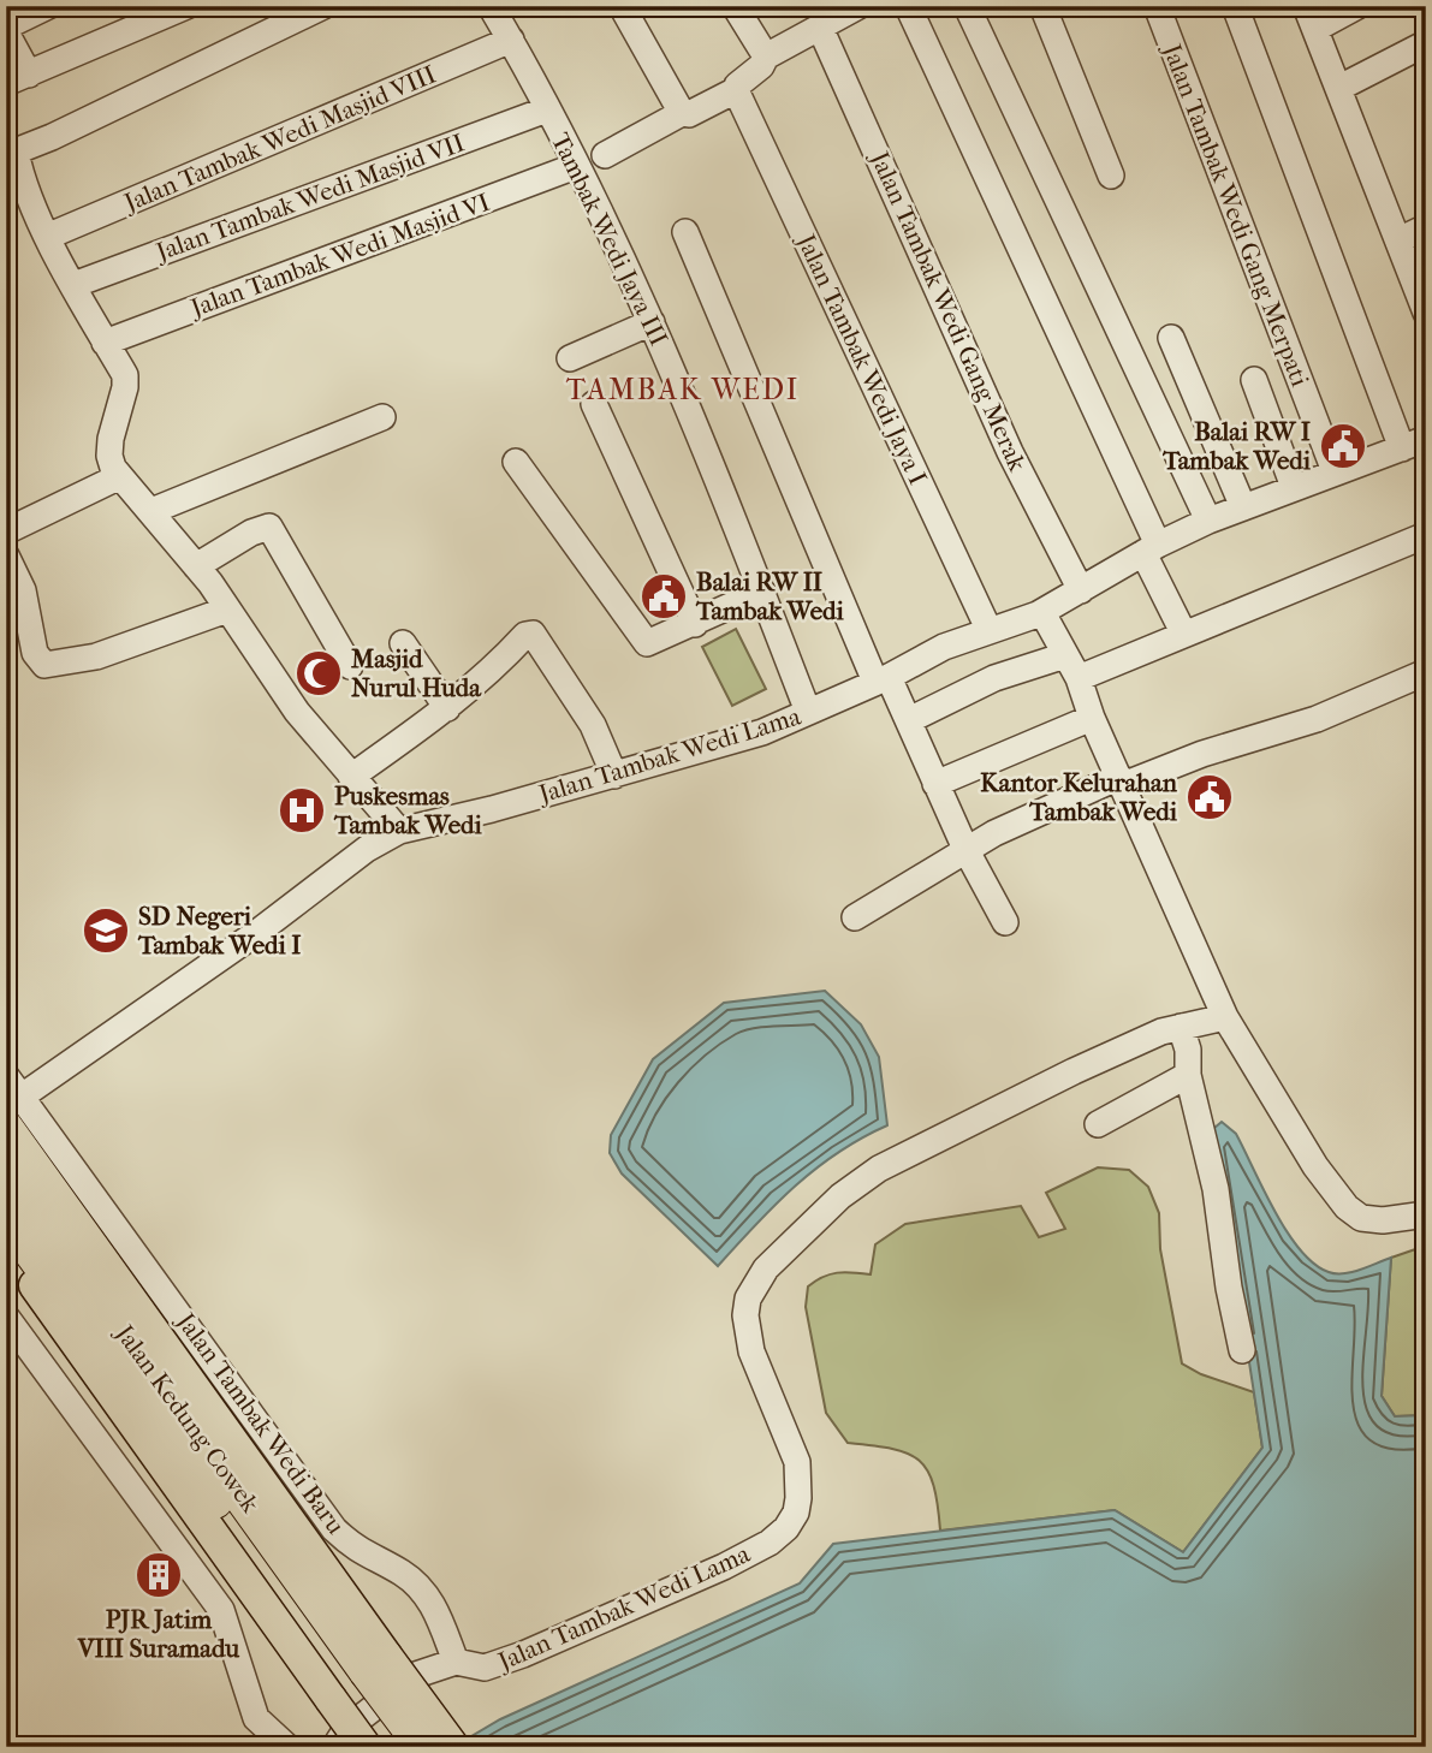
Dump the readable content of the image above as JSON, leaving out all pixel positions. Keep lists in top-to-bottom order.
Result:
{
  "streets": {
    "highway": ["Jalan Kedung Cowek"],
    "street": [
      "Jalan Tambak Wedi Masjid VIII",
      "Jalan Tambak Wedi Masjid VII",
      "Jalan Tambak Wedi Gang Merpati",
      "Tambak Wedi Jaya III",
      "Jalan Tambak Wedi Masjid VI",
      "Jalan Tambak Wedi Gang Merak",
      "Jalan Tambak Wedi Jaya I",
      "Jalan Tambak Wedi Lama",
      "Jalan Tambak Wedi Baru"
    ]
  },
  "crossings": [
    ["Jalan Tambak Wedi Masjid VIII", "Tambak Wedi Jaya III"],
    ["Jalan Tambak Wedi Masjid VII", "Tambak Wedi Jaya III"],
    ["Jalan Tambak Wedi Gang Merpati", "Jalan Tambak Wedi Lama"],
    ["Tambak Wedi Jaya III", "Jalan Tambak Wedi Masjid VI"],
    ["Tambak Wedi Jaya III", "Jalan Tambak Wedi Lama"],
    ["Jalan Tambak Wedi Gang Merak", "Jalan Tambak Wedi Lama"],
    ["Jalan Tambak Wedi Jaya I", "Jalan Tambak Wedi Lama"],
    ["Jalan Tambak Wedi Lama", "Jalan Tambak Wedi Baru"]
  ],
  "districts": ["TAMBAK WEDI"],
  "places": {
    "public building": ["Balai RW I Tambak Wedi", "Balai RW II Tambak Wedi", "Kantor Kelurahan Tambak Wedi"],
    "mosque": ["Masjid Nurul Huda"],
    "hospital": ["Puskesmas Tambak Wedi"],
    "school or university": ["SD Negeri Tambak Wedi I"],
    "building": ["PJR Jatim VIII Suramadu"]
  }
}
